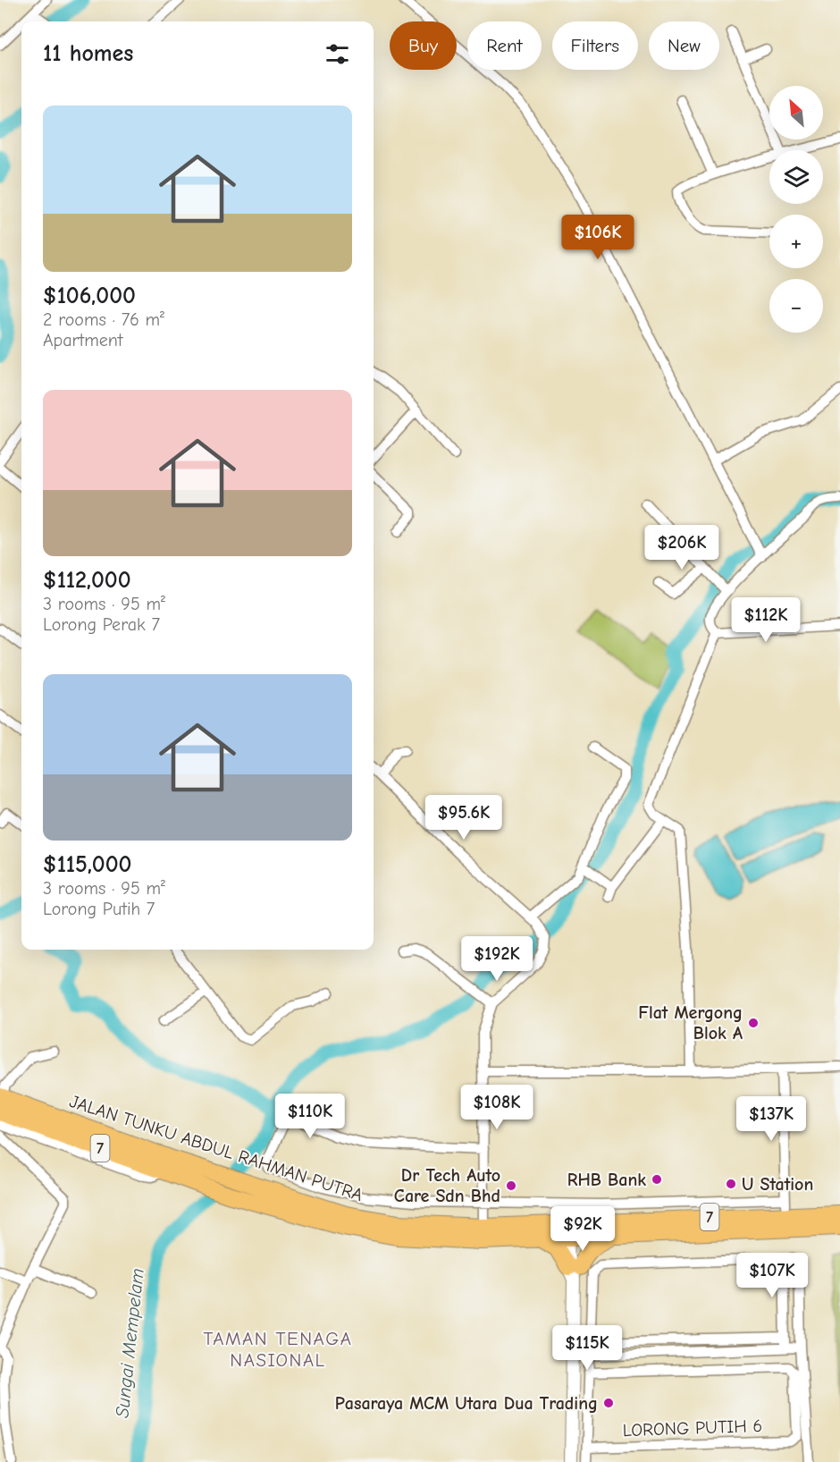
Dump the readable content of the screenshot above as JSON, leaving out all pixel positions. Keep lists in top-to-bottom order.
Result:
{
  "streets": {
    "main road": ["7", "JALAN TUNKU ABDUL RAHMAN PUTRA"],
    "street": ["LORONG PUTIH 6"]
  },
  "districts": ["TAMAN TENAGA NASIONAL"],
  "water": ["Sungai Mempelam"],
  "places": [
    "Flat Mergong Blok A",
    "RHB Bank",
    "U Station",
    "Dr Tech Auto Care Sdn Bhd",
    "Pasaraya MCM Utara Dua Trading"
  ],
  "north": "top left",
  "page": {
    "chip": [
      "Buy",
      "Rent",
      "Filters",
      "New"
    ],
    "heading": "11 homes",
    "map_buttons": ["+", "−"],
    "list": [
      {
        "name": "$106,000",
        "note": "2 rooms · 76 m² · Apartment"
      },
      {
        "name": "$112,000",
        "note": "3 rooms · 95 m² · Lorong Perak 7"
      },
      {
        "name": "$115,000",
        "note": "3 rooms · 95 m² · Lorong Putih 7"
      }
    ],
    "price": [
      "$106K",
      "$206K",
      "$112K",
      "$95.6K",
      "$192K",
      "$108K",
      "$110K",
      "$137K",
      "$92K",
      "$107K",
      "$115K"
    ]
  }
}
